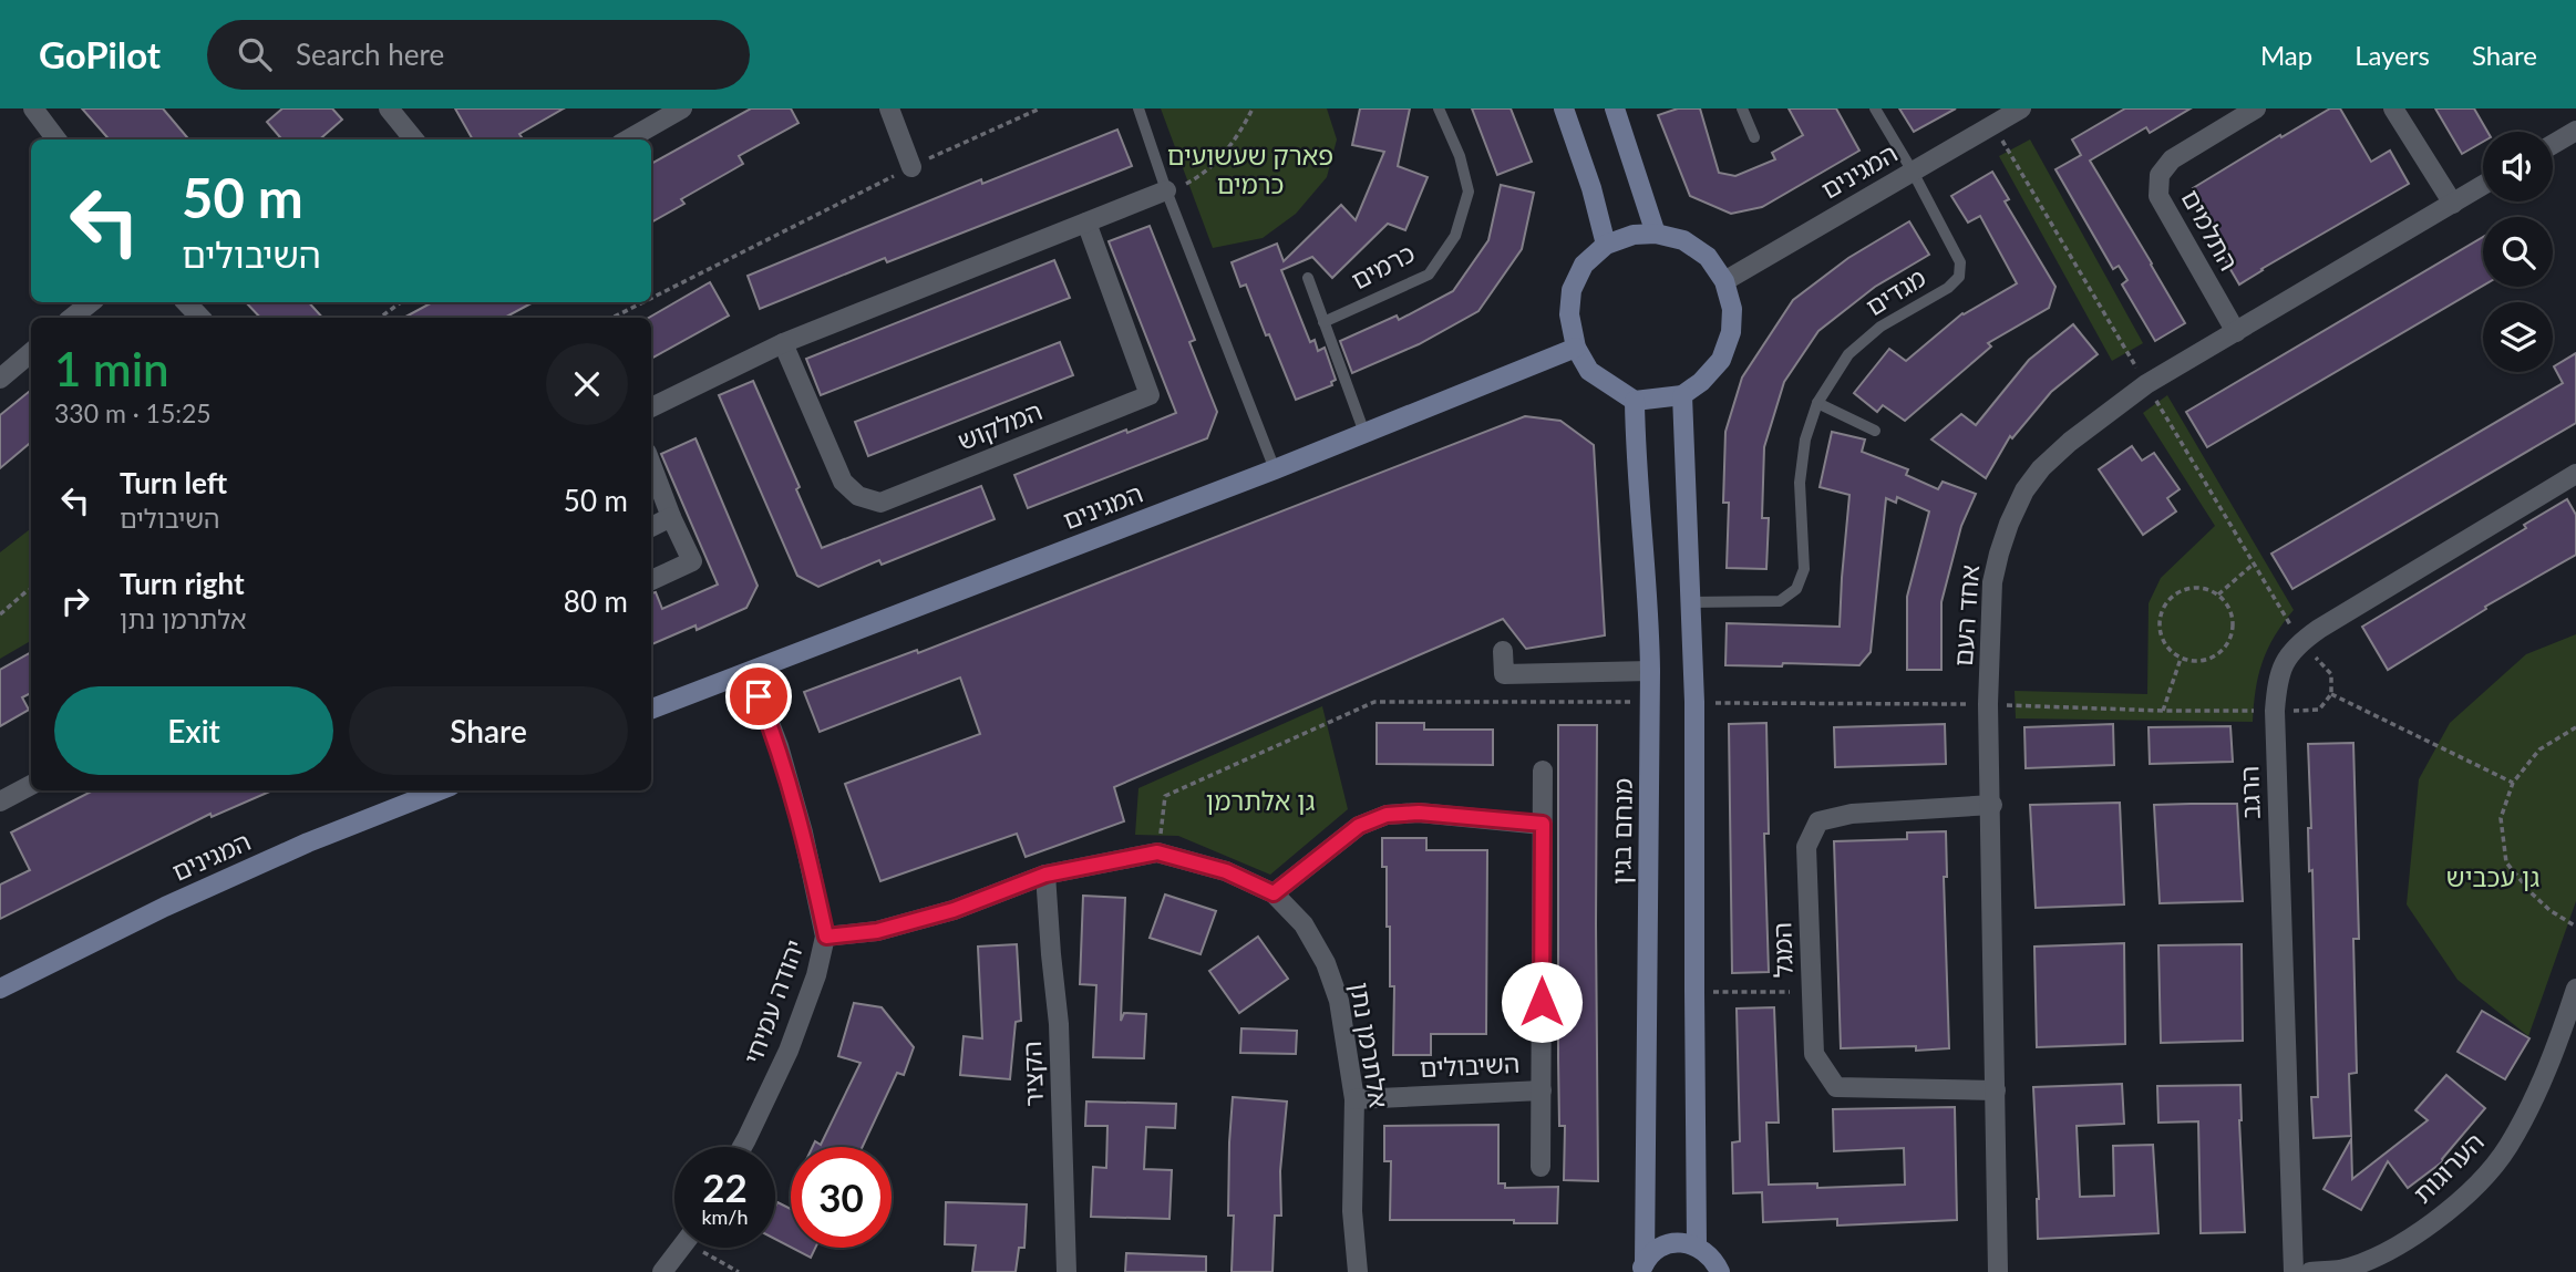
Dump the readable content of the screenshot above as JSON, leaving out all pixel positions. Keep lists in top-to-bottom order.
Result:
{
  "streets": {
    "main road": ["המגינים", "מנחם בגין"],
    "street": [
      "התלמים",
      "המלקוש",
      "אחד העם",
      "הרגב",
      "המגל",
      "יהודה עמיחי",
      "אלתרמן נתן",
      "השיבולים",
      "הקציר",
      "הערוגות"
    ],
    "lane": ["כרמים", "מגדים"]
  },
  "crossings": [
    ["המגינים", "מגדים"],
    ["המגינים", "מנחם בגין"],
    ["המגינים", "יהודה עמיחי"],
    ["התלמים", "אחד העם"],
    ["אחד העם", "המגל"],
    ["יהודה עמיחי", "אלתרמן נתן"],
    ["אלתרמן נתן", "השיבולים"],
    ["אלתרמן נתן", "הקציר"]
  ],
  "parks": ["פארק שעשועים כרמים", "גן אלתרמן", "גן עכביש"],
  "page": {
    "header": "GoPilot",
    "search": "Search here",
    "nav": ["Map", "Layers", "Share"],
    "turn": ["50 m", "השיבולים"],
    "heading": ["1 min", "330 m · 15:25"],
    "list": [
      {
        "name": "Turn left",
        "note": "השיבולים",
        "value": "50 m"
      },
      {
        "name": "Turn right",
        "note": "אלתרמן נתן",
        "value": "80 m"
      }
    ],
    "buttons": ["Exit", "Share"],
    "speed": "22 km/h",
    "limit": "30"
  }
}
